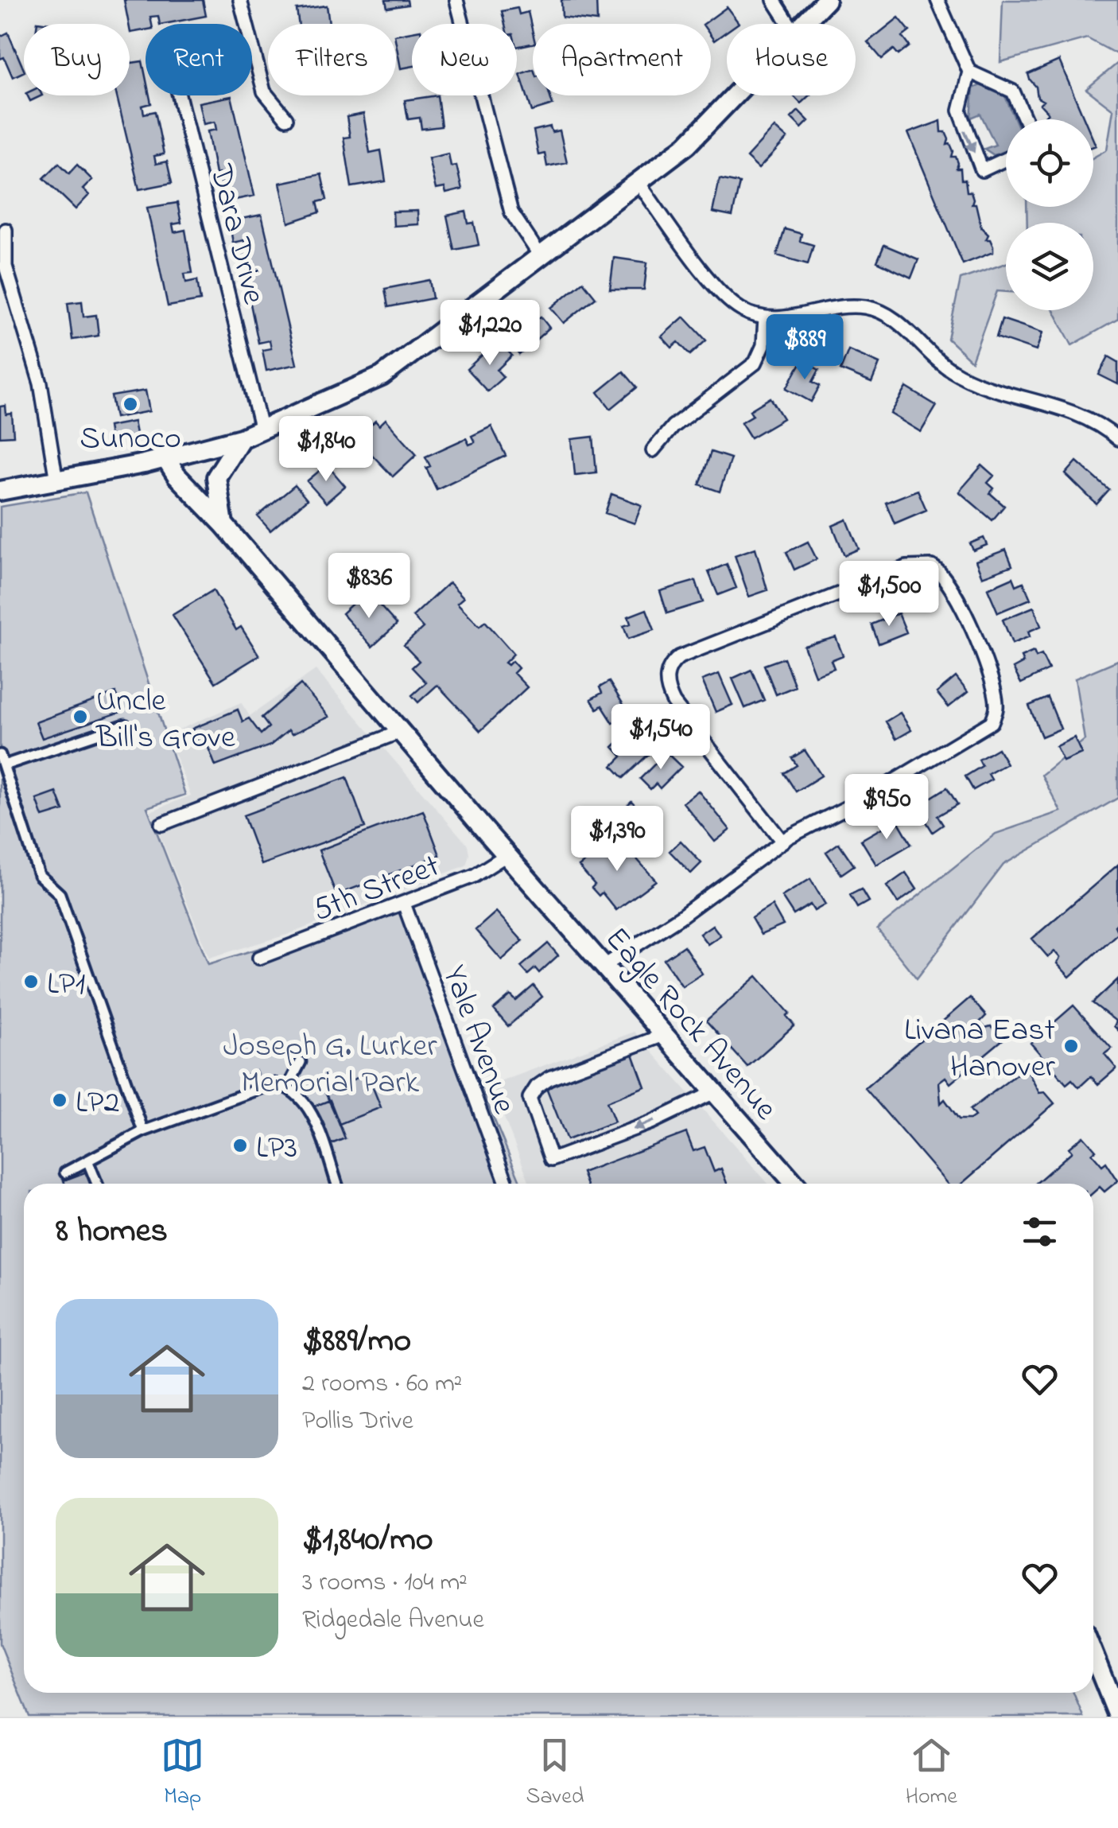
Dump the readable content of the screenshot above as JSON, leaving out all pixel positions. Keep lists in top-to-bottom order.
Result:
{
  "streets": {
    "main road": ["Eagle Rock Avenue"],
    "street": ["Dara Drive", "5th Street", "Yale Avenue"]
  },
  "crossings": [
    ["5th Street", "Eagle Rock Avenue"],
    ["5th Street", "Yale Avenue"]
  ],
  "parks": ["Joseph G. Lurker Memorial Park"],
  "places": [
    "Sunoco",
    "Uncle Bill's Grove",
    "LP1",
    "Livana East Hanover",
    "LP2",
    "LP3"
  ],
  "page": {
    "chip": [
      "Buy",
      "Rent",
      "Filters",
      "New",
      "Apartment",
      "House"
    ],
    "price": [
      "$1,220",
      "$889",
      "$1,840",
      "$836",
      "$1,500",
      "$1,540",
      "$950",
      "$1,390"
    ],
    "heading": "8 homes",
    "list": [
      {
        "name": "$889/mo",
        "note": "2 rooms · 60 m² · Pollis Drive"
      },
      {
        "name": "$1,840/mo",
        "note": "3 rooms · 104 m² · Ridgedale Avenue"
      }
    ],
    "tabs": ["Map", "Saved", "Home"]
  }
}
